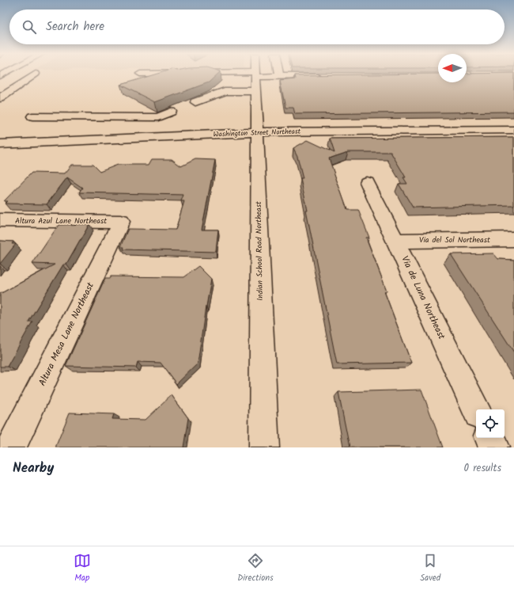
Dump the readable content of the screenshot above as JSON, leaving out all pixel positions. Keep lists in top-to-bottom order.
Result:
{
  "streets": {
    "main road": [
      "Washington Street Northeast",
      "Altura Azul Lane Northeast",
      "Via del Sol Northeast",
      "Indian School Road Northeast",
      "Via de Luna Northeast",
      "Altura Mesa Lane Northeast"
    ]
  },
  "crossings": [
    ["Washington Street Northeast", "Indian School Road Northeast"],
    ["Altura Azul Lane Northeast", "Altura Mesa Lane Northeast"],
    ["Via del Sol Northeast", "Via de Luna Northeast"]
  ],
  "north": "left",
  "page": {
    "search": "Search here",
    "heading": ["Nearby", "0 results"],
    "nav": ["Map", "Directions", "Saved"]
  }
}
